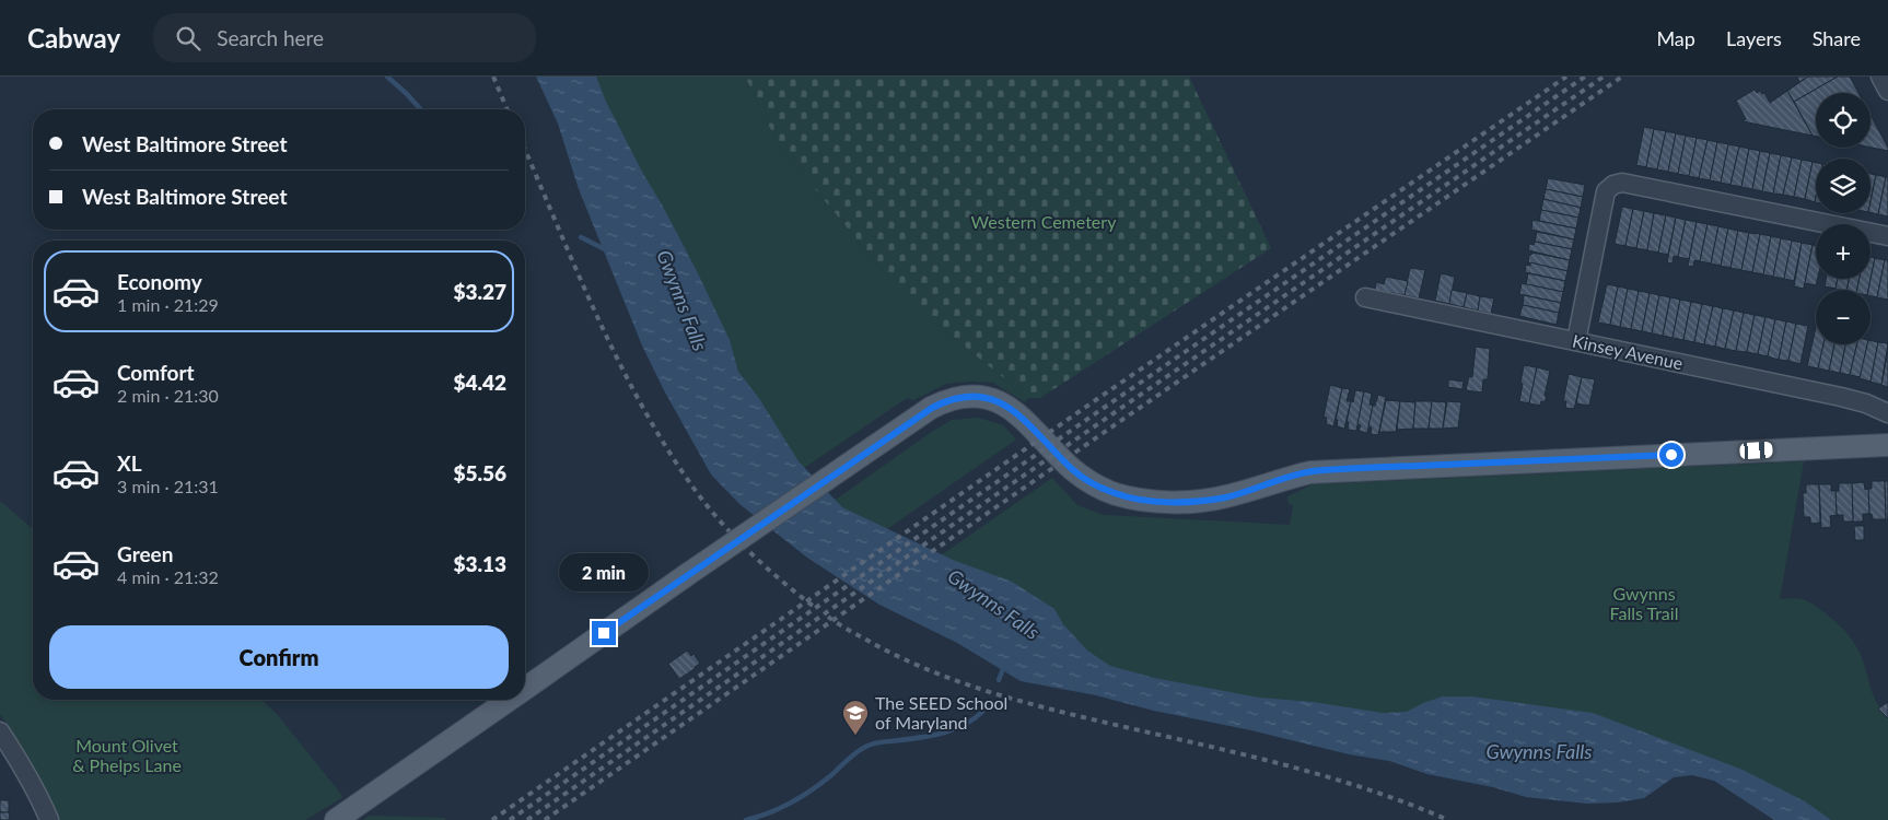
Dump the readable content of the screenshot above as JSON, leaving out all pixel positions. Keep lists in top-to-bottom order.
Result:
{
  "streets": {
    "street": ["Kinsey Avenue"]
  },
  "water": ["Gwynns Falls"],
  "parks": ["Western Cemetery", "Gwynns Falls Trail", "Mount Olivet & Phelps Lane"],
  "places": {
    "school or university": ["The SEED School of Maryland"]
  },
  "page": {
    "header": "Cabway",
    "search": "Search here",
    "nav": ["Map", "Layers", "Share"],
    "map_buttons": ["+", "−"],
    "banner": ["West Baltimore Street", "West Baltimore Street"],
    "list": [
      {
        "name": "Economy",
        "note": "1 min · 21:29",
        "value": "$3.27"
      },
      {
        "name": "Comfort",
        "note": "2 min · 21:30",
        "value": "$4.42"
      },
      {
        "name": "XL",
        "note": "3 min · 21:31",
        "value": "$5.56"
      },
      {
        "name": "Green",
        "note": "4 min · 21:32",
        "value": "$3.13"
      }
    ],
    "bubble": "2 min",
    "buttons": "Confirm"
  }
}
